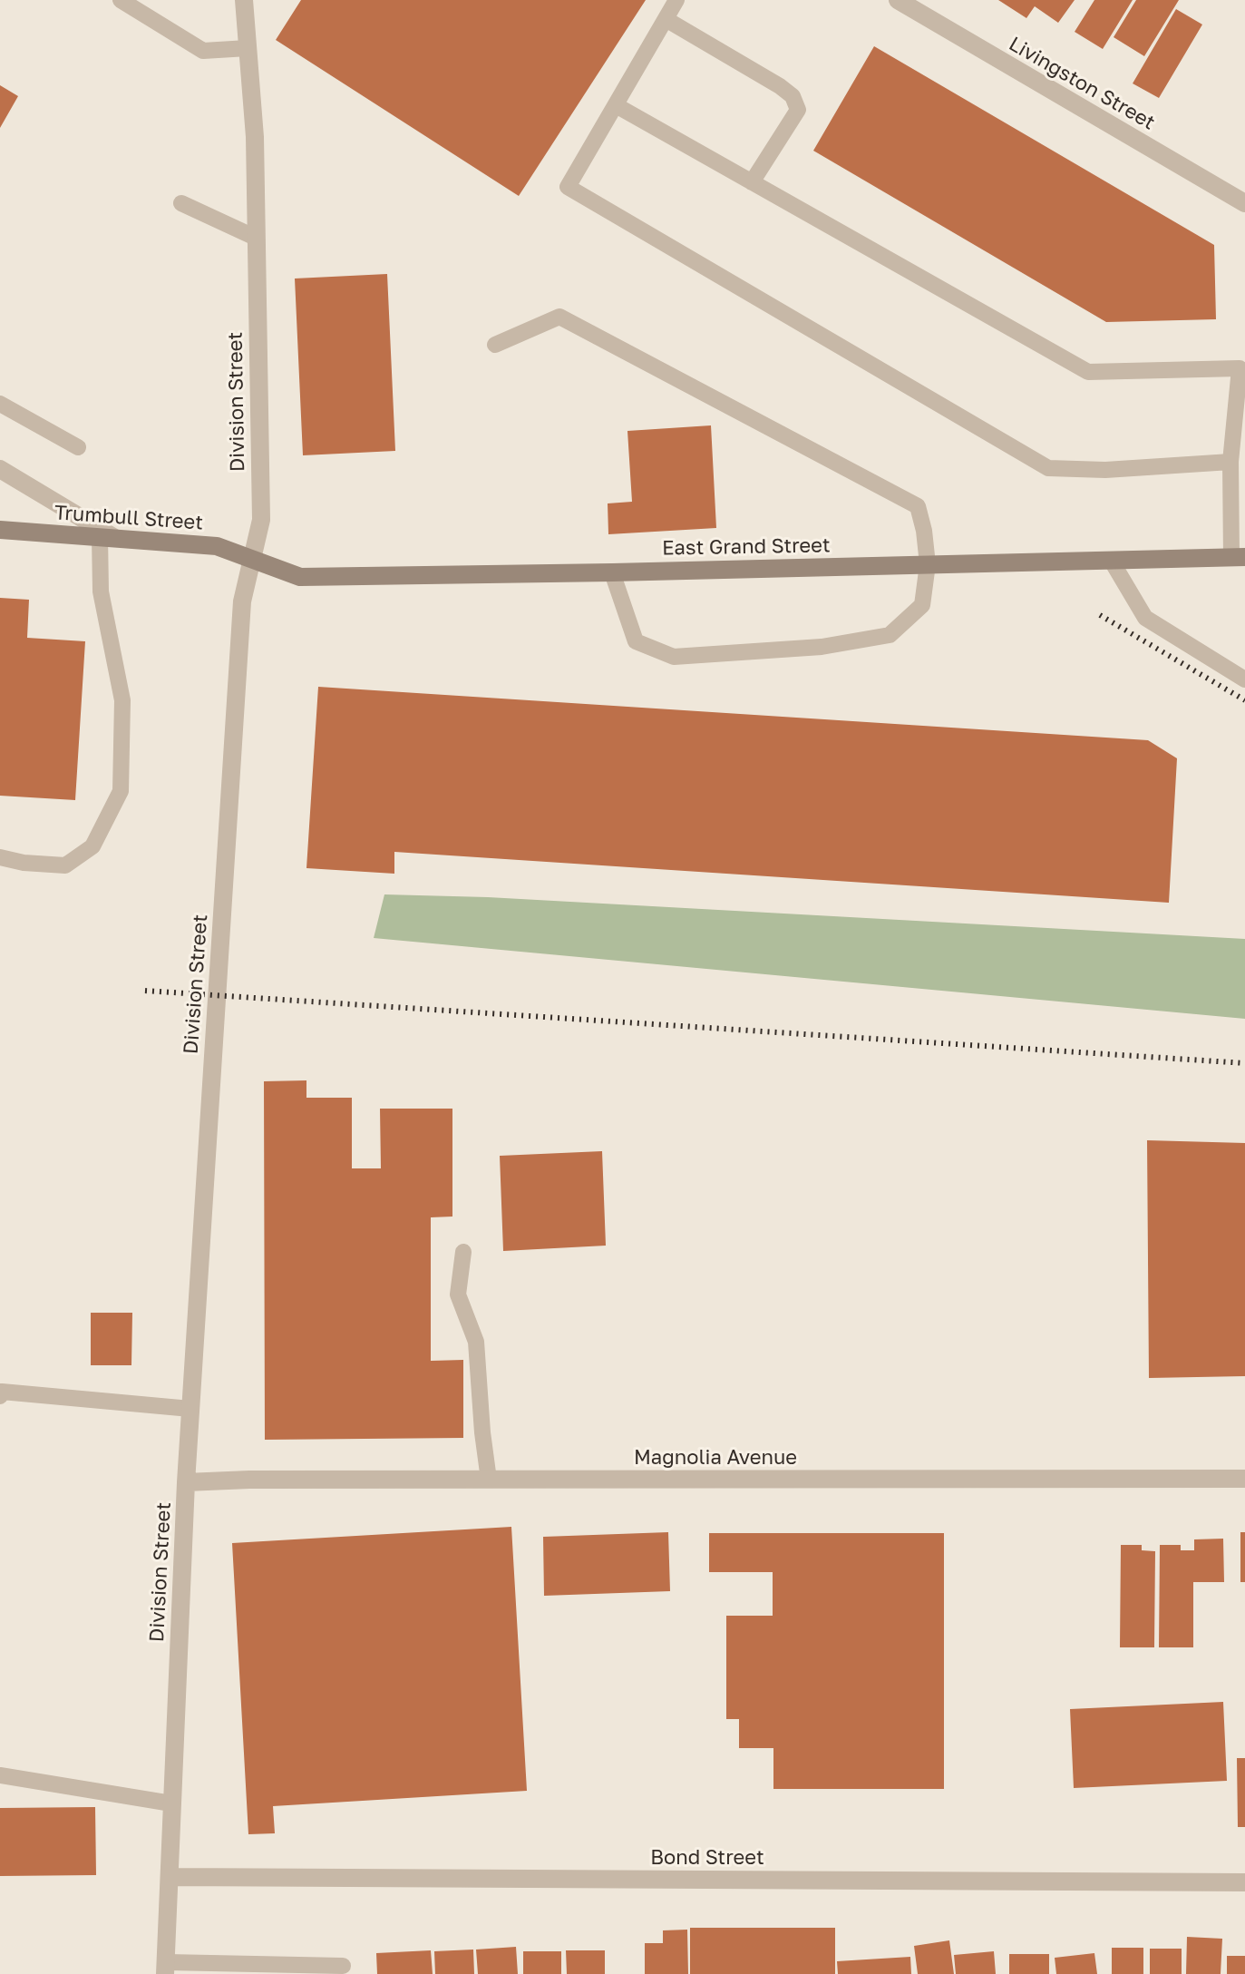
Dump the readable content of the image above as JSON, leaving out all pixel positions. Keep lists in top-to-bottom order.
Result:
{
  "streets": {
    "street": [
      "Livingston Street",
      "Division Street",
      "Trumbull Street",
      "East Grand Street",
      "Magnolia Avenue",
      "Bond Street"
    ]
  },
  "crossings": [
    ["Division Street", "Trumbull Street"],
    ["Division Street", "East Grand Street"],
    ["Division Street", "Magnolia Avenue"],
    ["Division Street", "Bond Street"],
    ["Trumbull Street", "East Grand Street"]
  ]
}
